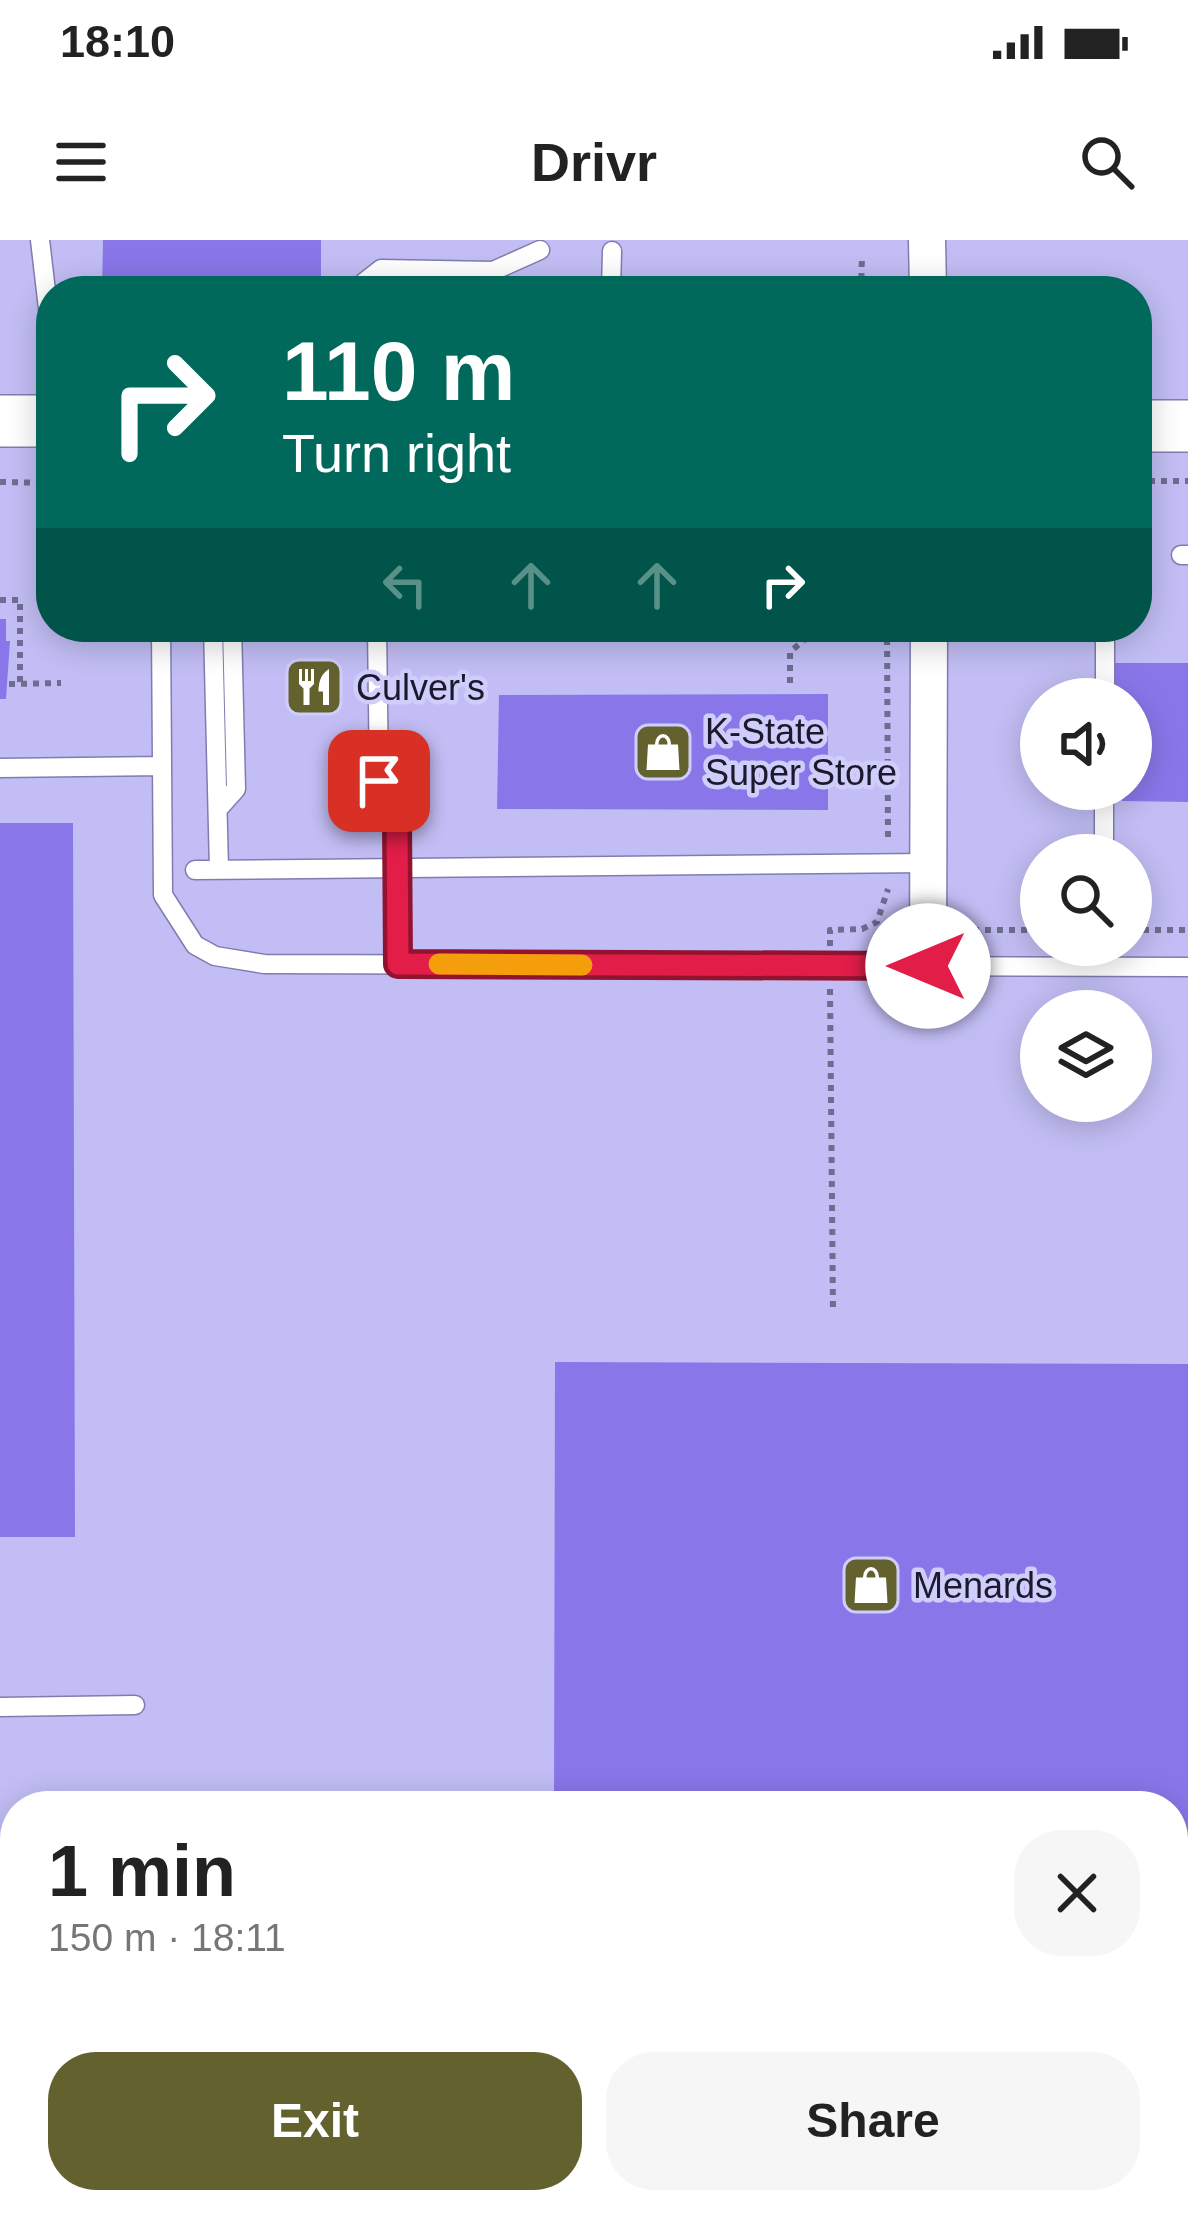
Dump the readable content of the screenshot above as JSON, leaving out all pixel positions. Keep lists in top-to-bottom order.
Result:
{
  "places": {
    "restaurant": ["Culver's"],
    "shop": ["K-State Super Store", "Menards"]
  },
  "page": {
    "status": "18:10",
    "header": "Drivr",
    "turn": ["110 m", "Turn right"],
    "heading": ["1 min", "150 m · 18:11"],
    "buttons": ["Exit", "Share"]
  }
}
